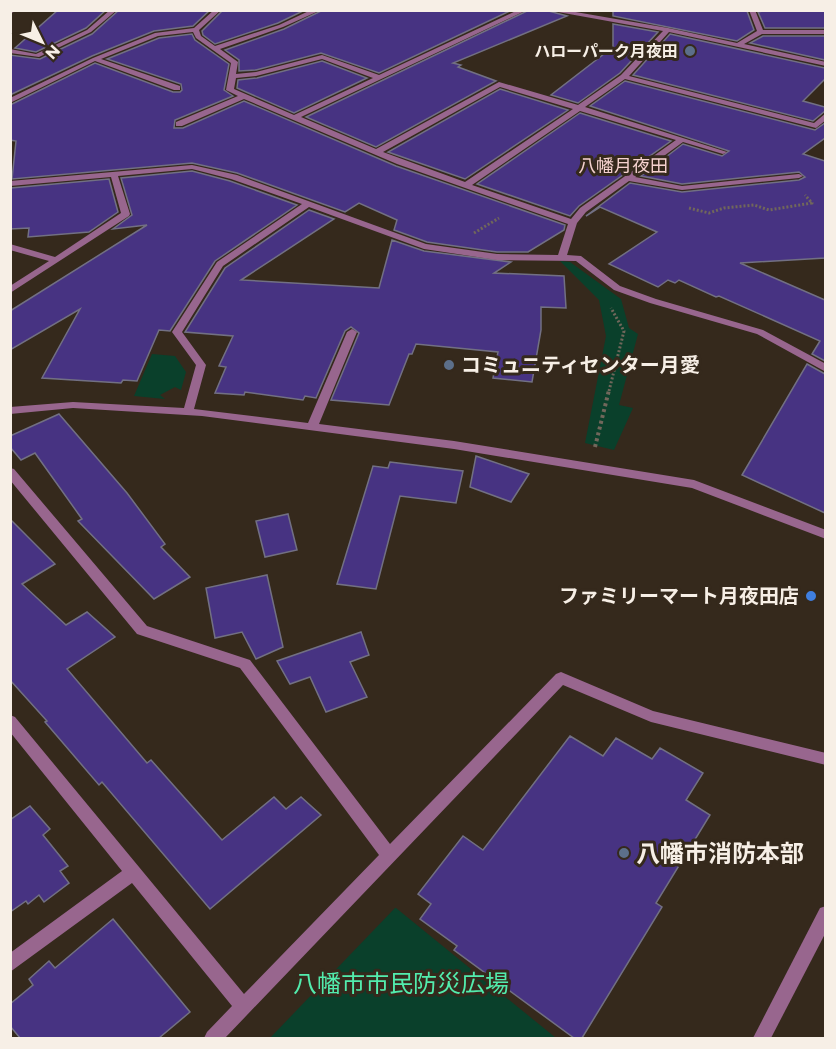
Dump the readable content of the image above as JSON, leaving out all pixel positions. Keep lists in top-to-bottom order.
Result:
{
  "districts": ["八幡月夜田"],
  "parks": ["八幡市市民防災広場"],
  "places": [
    "ハローパーク月夜田",
    "コミュニティセンター月愛",
    "ファミリーマート月夜田店",
    "八幡市消防本部"
  ],
  "north": "bottom right"
}
